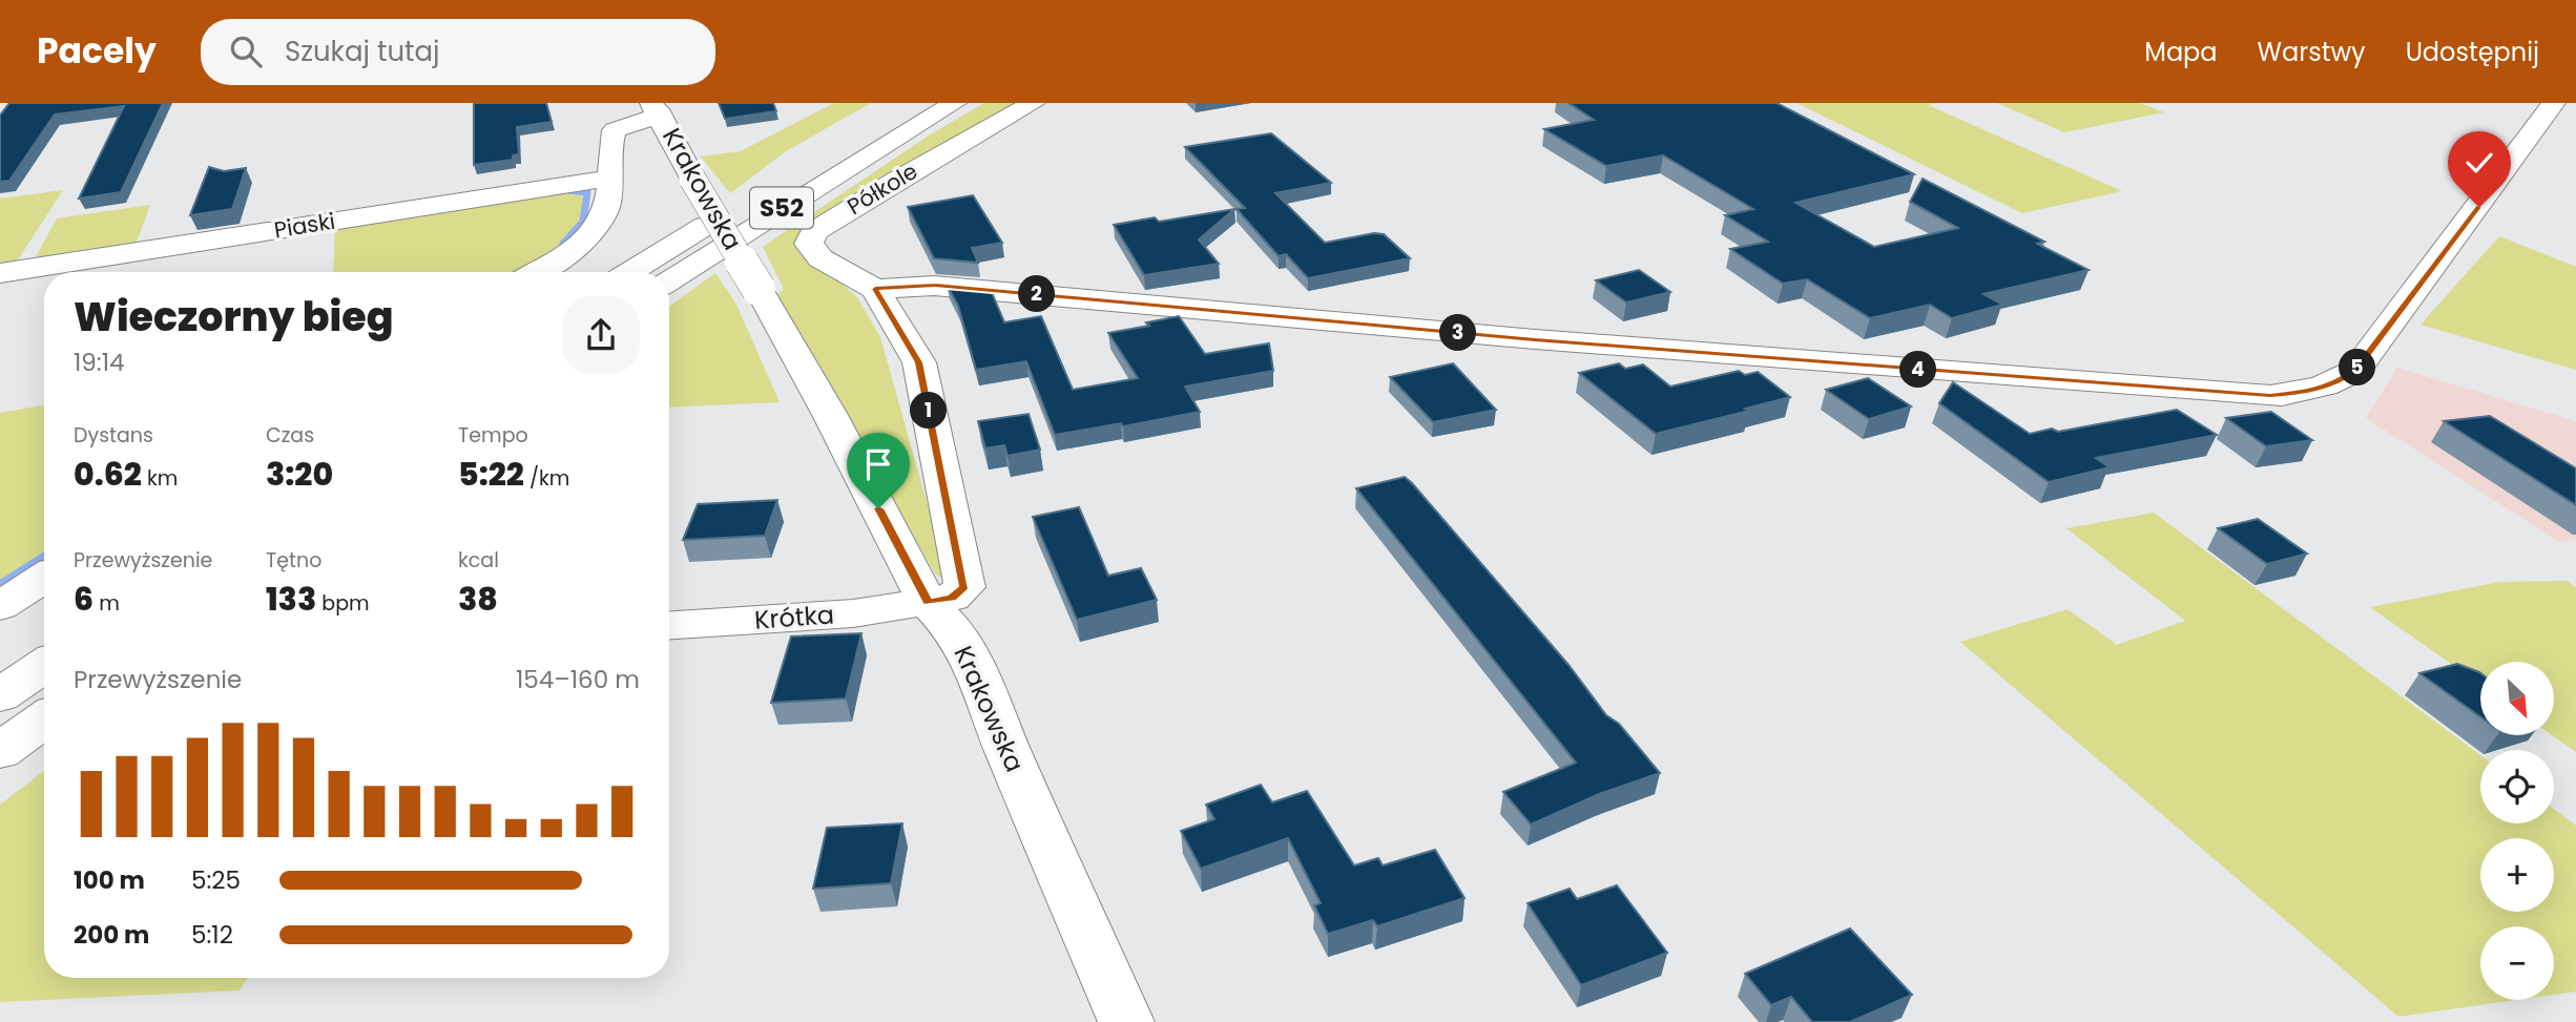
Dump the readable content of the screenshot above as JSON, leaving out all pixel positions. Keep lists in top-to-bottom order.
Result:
{
  "streets": {
    "main road": [
      "Krakowska",
      "Półkole",
      "S52",
      "Piaski",
      "Krótka"
    ]
  },
  "crossings": [
    ["Krakowska", "Krótka"],
    ["Półkole", "Krótka"]
  ],
  "north": "bottom right",
  "page": {
    "header": "Pacely",
    "search": "Szukaj tutaj",
    "nav": ["Mapa", "Warstwy", "Udostępnij"],
    "heading": ["Wieczorny bieg", "19:14"],
    "pins": [
      "2",
      "3",
      "5",
      "4",
      "1"
    ],
    "stats": [
      ["Dystans", "0.62 km"],
      ["Czas", "3:20"],
      ["Tempo", "5:22 /km"],
      ["Przewyższenie", "6 m"],
      ["Tętno", "133 bpm"],
      ["kcal", "38"]
    ],
    "chart": ["Przewyższenie", "154–160 m"],
    "map_buttons": ["+", "−"],
    "list": [
      {
        "name": "100 m",
        "note": "5:25"
      },
      {
        "name": "200 m",
        "note": "5:12"
      }
    ]
  }
}
